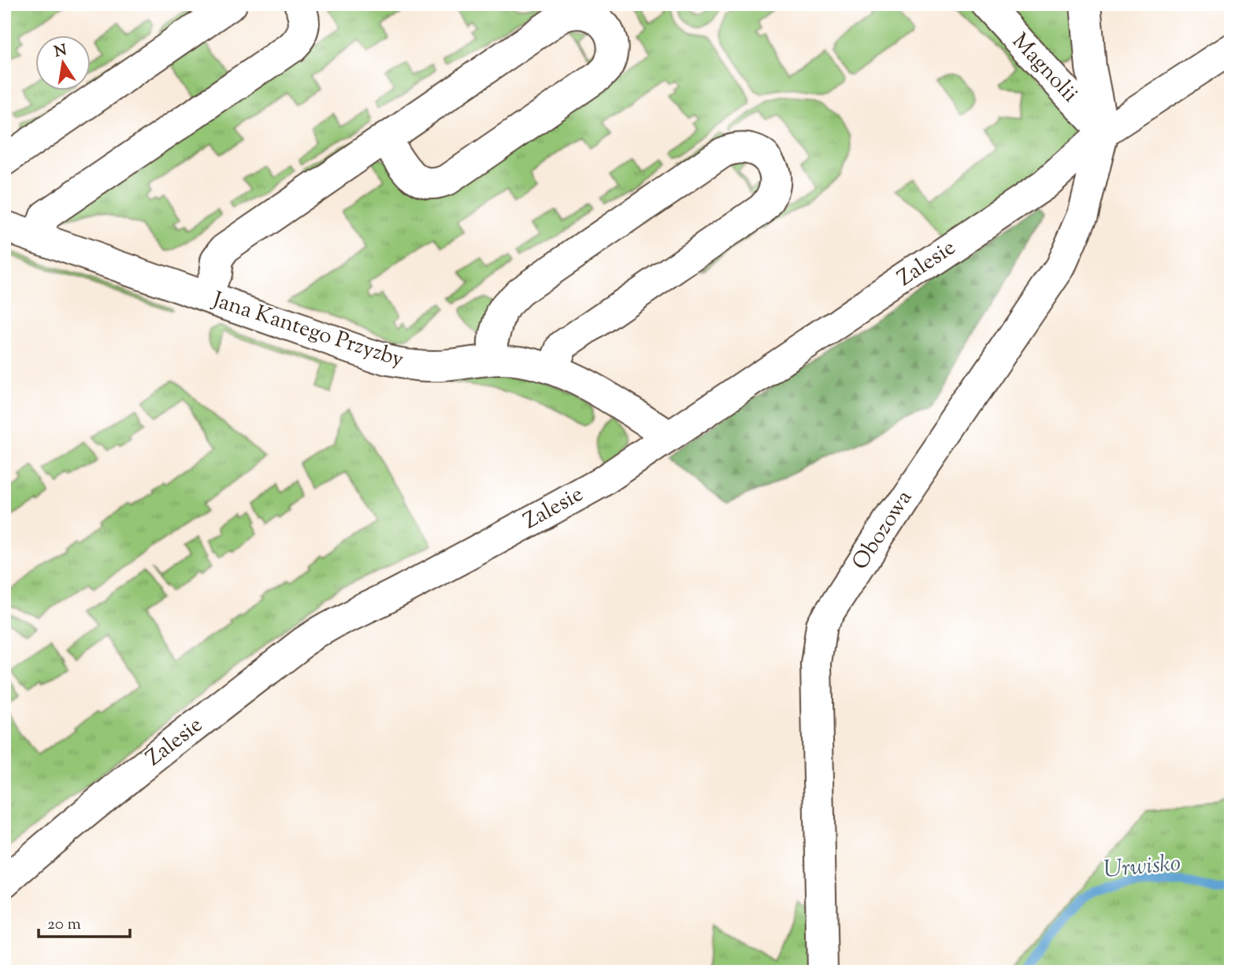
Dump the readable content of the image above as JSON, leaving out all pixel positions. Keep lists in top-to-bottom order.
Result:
{
  "streets": {
    "street": [
      "Magnolii",
      "Zalesie",
      "Jana Kantego Przyzby",
      "Obozowa"
    ]
  },
  "crossings": [
    ["Magnolii", "Zalesie"],
    ["Magnolii", "Obozowa"],
    ["Zalesie", "Jana Kantego Przyzby"],
    ["Zalesie", "Obozowa"]
  ],
  "water": ["Urwisko"],
  "scale_bar": "20 m",
  "north": "top"
}
